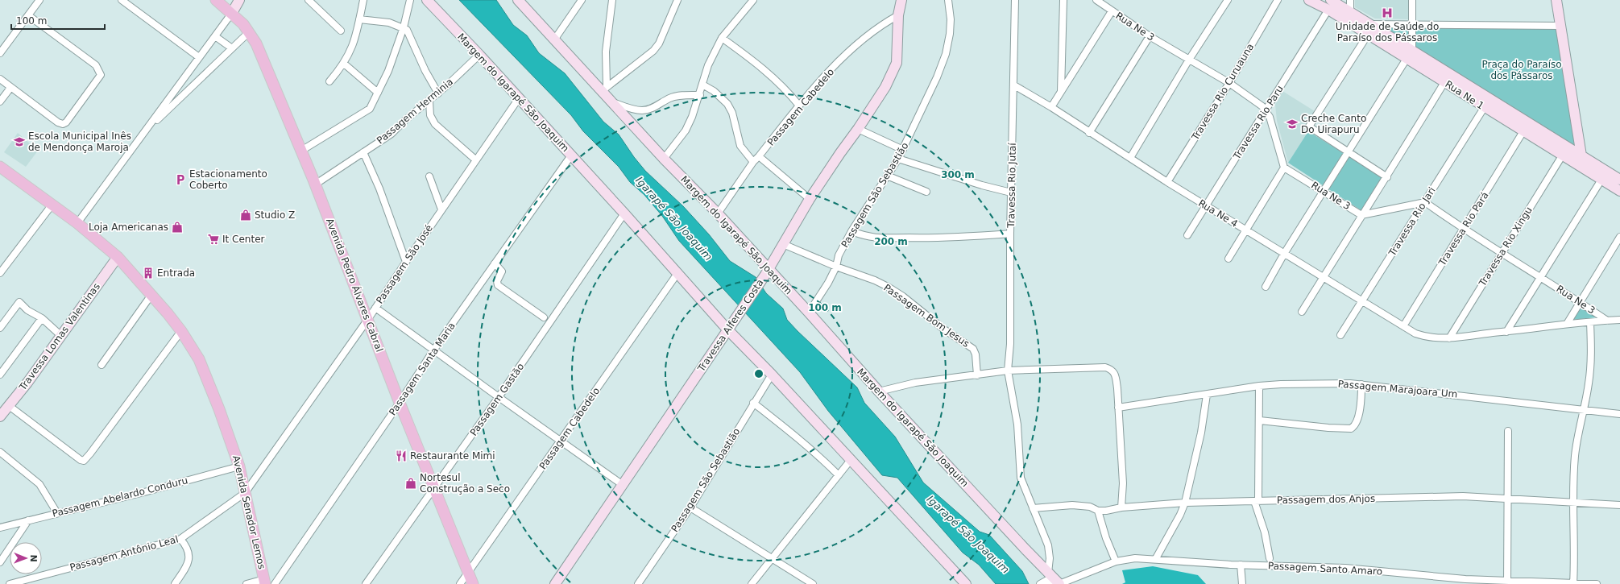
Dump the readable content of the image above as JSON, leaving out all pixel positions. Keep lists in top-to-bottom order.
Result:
{
  "streets": {
    "main road": ["Avenida Pedro Álvares Cabral", "Avenida Senador Lemos"],
    "street": [
      "Rua Ne 3",
      "Travessa Rio Curuauna",
      "Margem do Igarapé São Joaquim",
      "Rua Ne 1",
      "Passagem Cabedelo",
      "Passagem Herminia",
      "Travessa Rio Paru",
      "Travessa Rio Jutaí",
      "Passagem São Sebastião",
      "Rua Ne 4",
      "Travessa Rio Jari",
      "Travessa Rio Pará",
      "Travessa Rio Xingu",
      "Passagem São José",
      "Passagem Bom Jesus",
      "Travessa Alferes Costa",
      "Travessa Lomas Valentinas",
      "Passagem Santa Maria",
      "Passagem Marajoara Um",
      "Passagem Gastão",
      "Passagem Abelardo Conduru",
      "Passagem dos Anjos",
      "Passagem Antônio Leal",
      "Passagem Santo Amaro"
    ]
  },
  "crossings": [
    ["Rua Ne 3", "Travessa Rio Curuauna"],
    ["Rua Ne 3", "Travessa Rio Paru"],
    ["Rua Ne 3", "Rua Ne 4"],
    ["Rua Ne 3", "Travessa Rio Jari"],
    ["Rua Ne 3", "Travessa Rio Pará"],
    ["Rua Ne 3", "Travessa Rio Xingu"],
    ["Travessa Rio Curuauna", "Rua Ne 4"],
    ["Margem do Igarapé São Joaquim", "Passagem Cabedelo"],
    ["Margem do Igarapé São Joaquim", "Passagem Herminia"],
    ["Margem do Igarapé São Joaquim", "Travessa Rio Jutaí"],
    ["Margem do Igarapé São Joaquim", "Passagem São Sebastião"],
    ["Margem do Igarapé São Joaquim", "Passagem São José"],
    ["Margem do Igarapé São Joaquim", "Travessa Alferes Costa"],
    ["Margem do Igarapé São Joaquim", "Passagem Santa Maria"],
    ["Margem do Igarapé São Joaquim", "Passagem Gastão"],
    ["Margem do Igarapé São Joaquim", "Passagem Santo Amaro"],
    ["Rua Ne 1", "Travessa Rio Paru"],
    ["Rua Ne 1", "Travessa Rio Jari"],
    ["Rua Ne 1", "Travessa Rio Pará"],
    ["Rua Ne 1", "Travessa Rio Xingu"],
    ["Passagem Cabedelo", "Avenida Pedro Álvares Cabral"],
    ["Passagem Cabedelo", "Travessa Alferes Costa"],
    ["Passagem Herminia", "Avenida Pedro Álvares Cabral"],
    ["Travessa Rio Paru", "Rua Ne 4"],
    ["Travessa Rio Jutaí", "Rua Ne 4"],
    ["Travessa Rio Jutaí", "Passagem dos Anjos"],
    ["Passagem São Sebastião", "Passagem Bom Jesus"],
    ["Rua Ne 4", "Travessa Rio Jari"],
    ["Rua Ne 4", "Travessa Rio Pará"],
    ["Rua Ne 4", "Travessa Rio Xingu"],
    ["Passagem São José", "Avenida Pedro Álvares Cabral"],
    ["Passagem São José", "Avenida Senador Lemos"],
    ["Passagem São José", "Passagem Antônio Leal"],
    ["Avenida Pedro Álvares Cabral", "Passagem Santa Maria"],
    ["Avenida Pedro Álvares Cabral", "Passagem Gastão"],
    ["Passagem Bom Jesus", "Travessa Alferes Costa"],
    ["Travessa Lomas Valentinas", "Avenida Senador Lemos"],
    ["Passagem Abelardo Conduru", "Avenida Senador Lemos"],
    ["Avenida Senador Lemos", "Passagem Antônio Leal"]
  ],
  "water": ["Igarapé São Joaquim"],
  "parks": ["Praça do Paraíso dos Pássaros"],
  "places": {
    "hospital": ["Unidade de Saúde do Paraíso dos Pássaros"],
    "school or university": ["Creche Canto Do Uirapuru", "Escola Municipal Inês de Mendonça Maroja"],
    "parking": ["Estacionamento Coberto"],
    "shop": ["Studio Z", "Loja Americanas", "Nortesul Construção a Seco"],
    "supermarket": ["It Center"],
    "building": ["Entrada"],
    "restaurant": ["Restaurante Mimi"]
  },
  "scale_bar": "100 m",
  "north": "right",
  "rings": ["300 m", "200 m", "100 m"]
}
